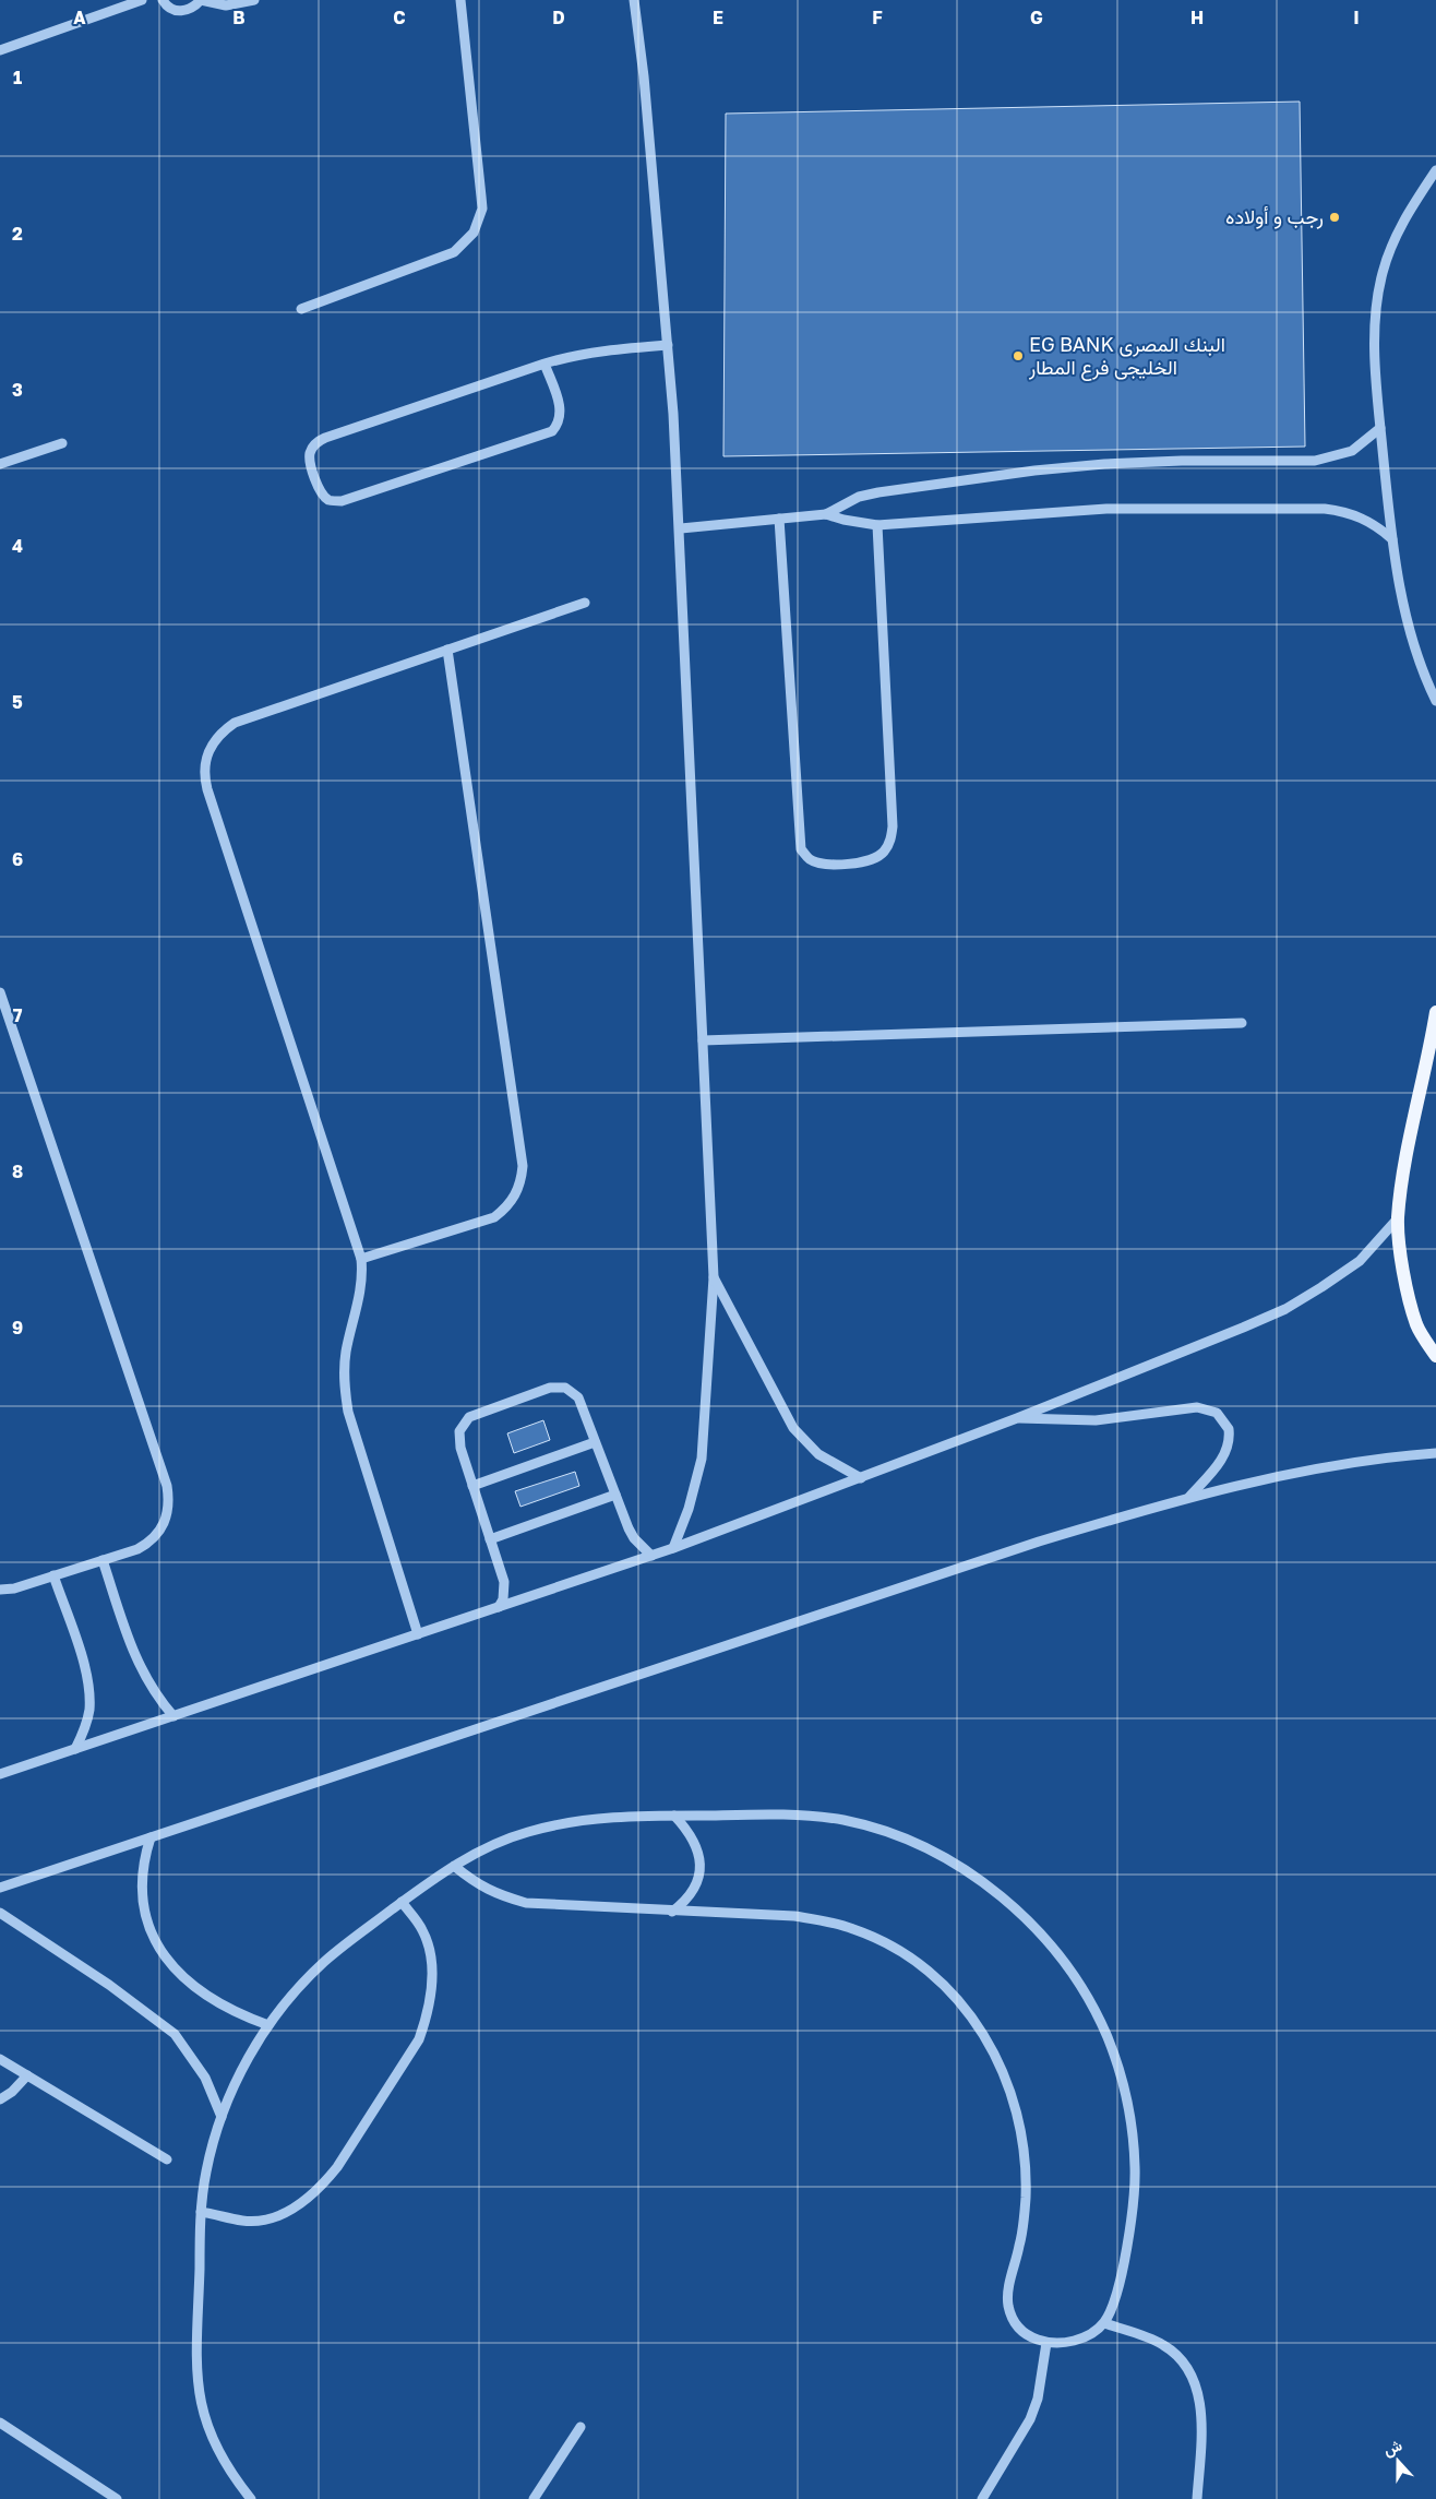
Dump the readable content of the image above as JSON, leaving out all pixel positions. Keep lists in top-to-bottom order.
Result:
{
  "places": ["رجب و أولاده", "EG BANK البنك المصرى الخليجى فرع المطار"],
  "north": "top",
  "grid": {
    "columns": [
      "A",
      "B",
      "C",
      "D",
      "E",
      "F",
      "G",
      "H",
      "I"
    ],
    "rows": [
      "1",
      "2",
      "3",
      "4",
      "5",
      "6",
      "7",
      "8",
      "9"
    ]
  }
}
